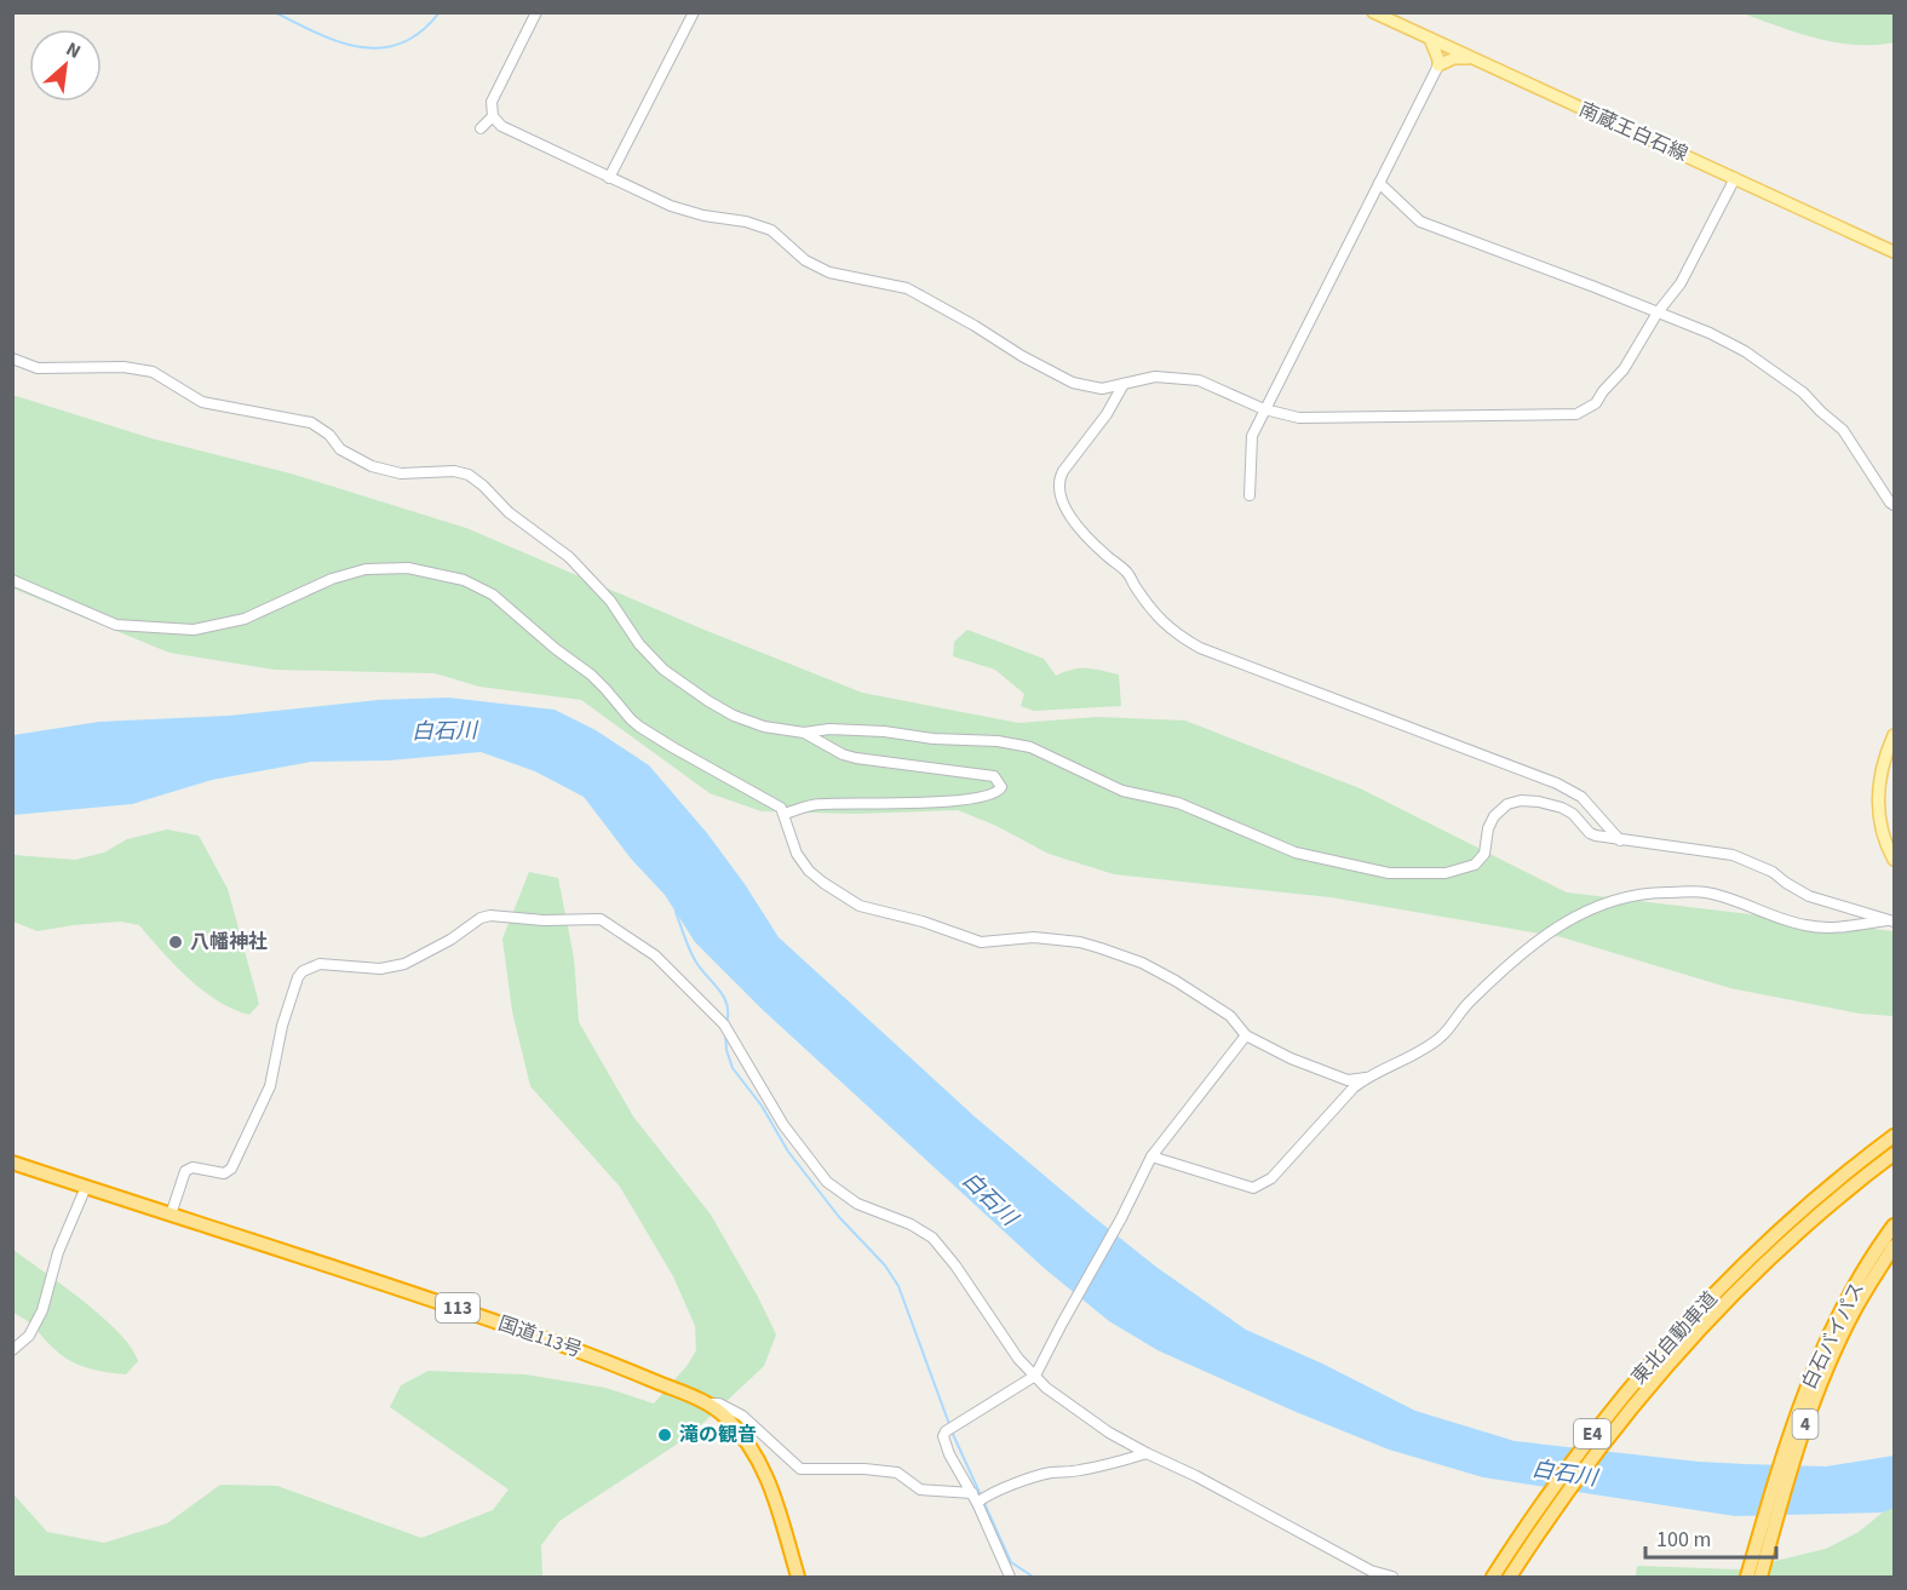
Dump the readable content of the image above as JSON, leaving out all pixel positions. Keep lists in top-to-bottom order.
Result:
{
  "streets": {
    "highway": [
      "113",
      "白石バイパス",
      "国道113号",
      "東北自動車道",
      "4",
      "E4"
    ],
    "main road": ["南蔵王白石線"]
  },
  "water": ["白石川"],
  "places": ["八幡神社", "滝の観音"],
  "scale_bar": "100 m",
  "north": "top right"
}
